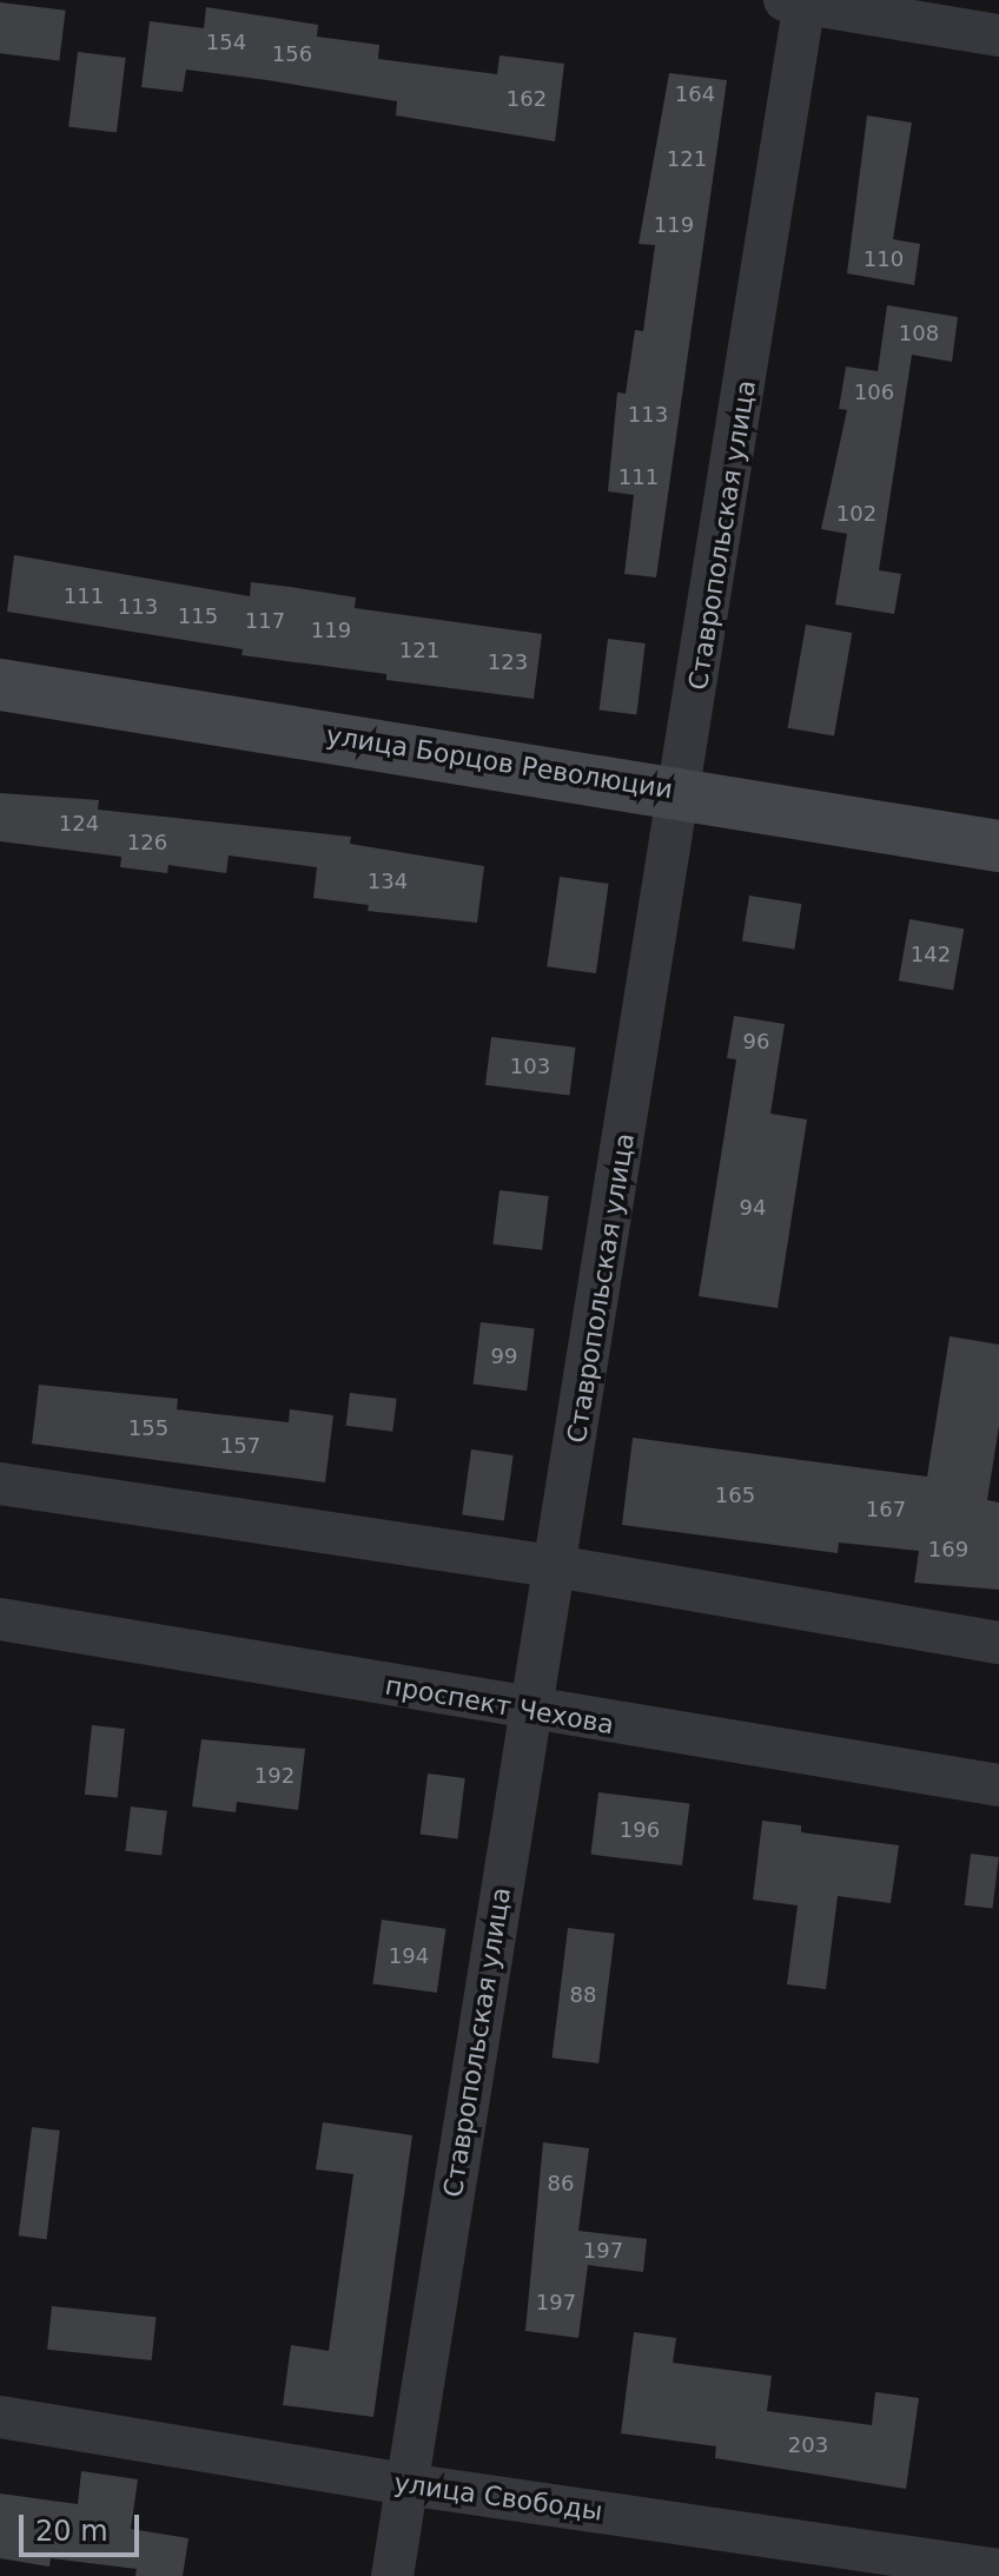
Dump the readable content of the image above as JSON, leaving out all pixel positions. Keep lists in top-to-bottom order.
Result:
{
  "streets": {
    "street": [
      "Ставропольская улица",
      "улица Борцов Революции",
      "проспект Чехова",
      "улица Свободы"
    ]
  },
  "crossings": [
    ["Ставропольская улица", "улица Борцов Революции"],
    ["Ставропольская улица", "проспект Чехова"],
    ["Ставропольская улица", "улица Свободы"]
  ],
  "house_numbers": [
    "154",
    "156",
    "164",
    "162",
    "121",
    "119",
    "110",
    "108",
    "106",
    "113",
    "111",
    "102",
    "111",
    "113",
    "115",
    "117",
    "119",
    "121",
    "123",
    "124",
    "126",
    "134",
    "142",
    "96",
    "103",
    "94",
    "99",
    "155",
    "157",
    "165",
    "167",
    "169",
    "192",
    "196",
    "194",
    "88",
    "86",
    "197",
    "197",
    "203"
  ],
  "scale_bar": "20 m"
}
